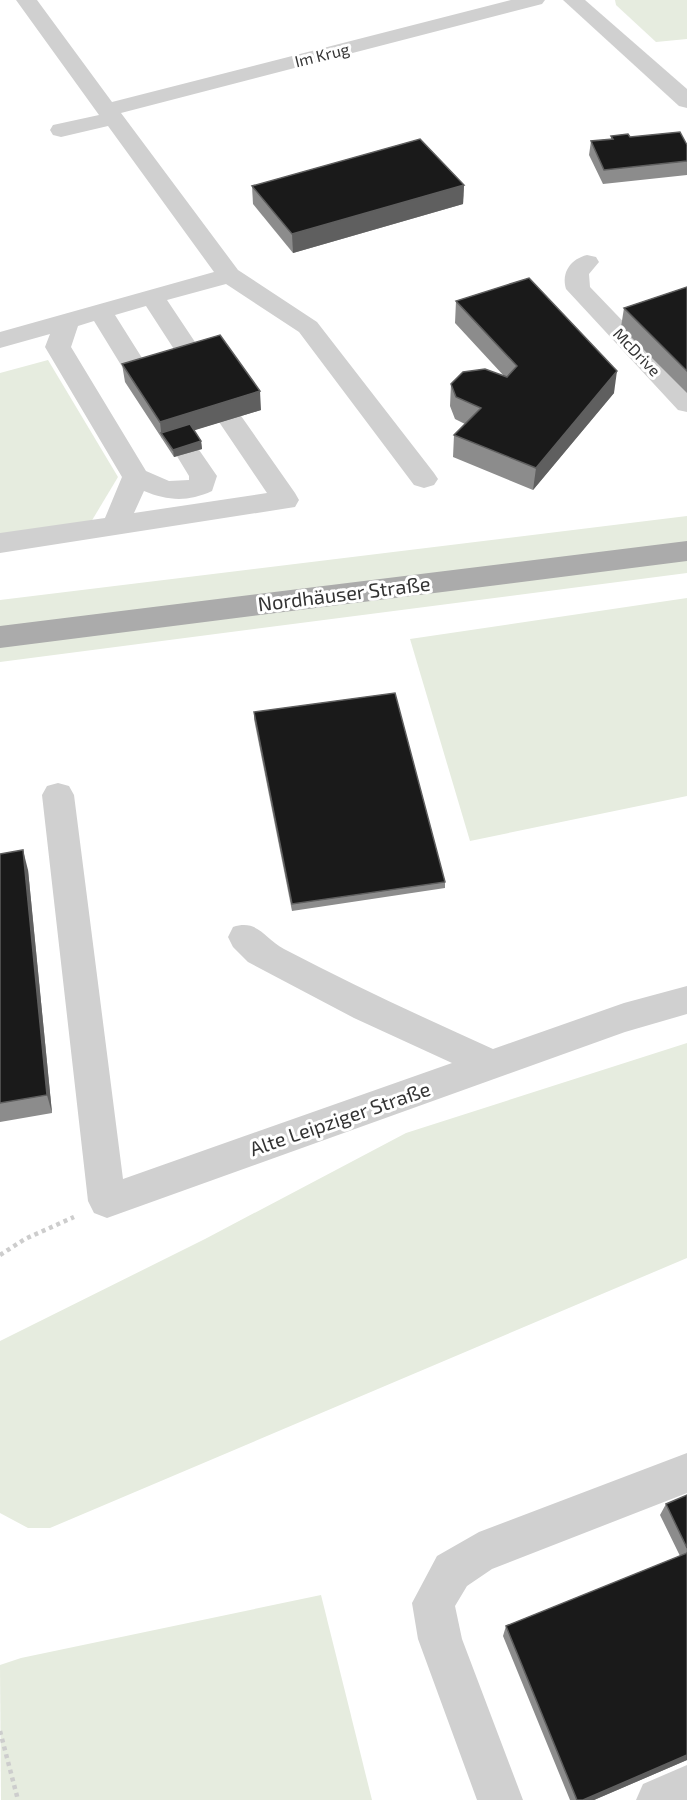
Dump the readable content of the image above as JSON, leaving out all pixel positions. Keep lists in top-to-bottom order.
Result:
{
  "streets": {
    "main road": ["Nordhäuser Straße"],
    "street": ["Im Krug", "McDrive", "Alte Leipziger Straße"]
  }
}
